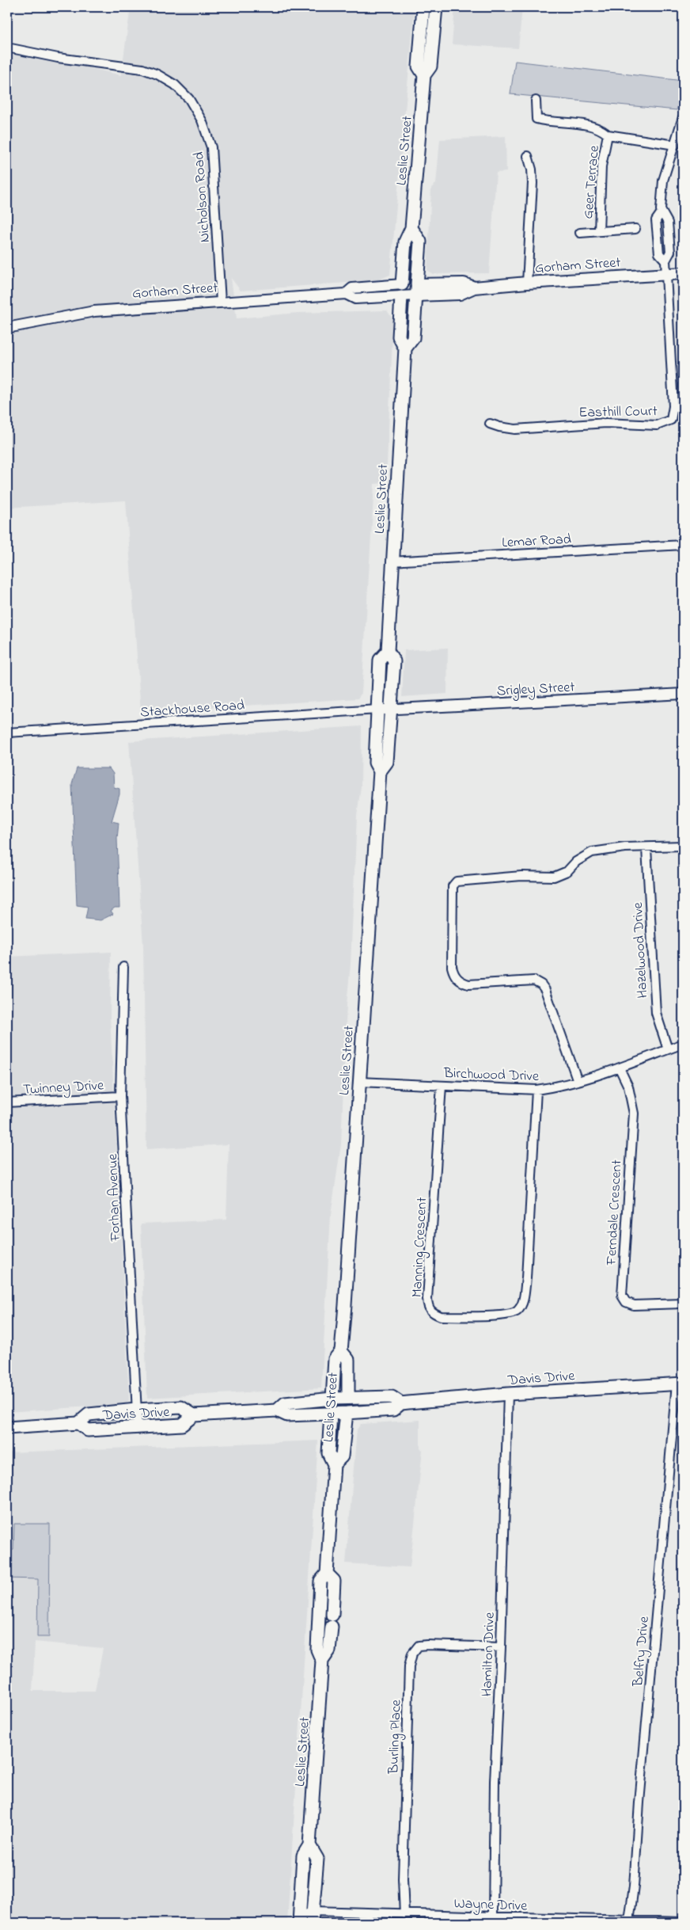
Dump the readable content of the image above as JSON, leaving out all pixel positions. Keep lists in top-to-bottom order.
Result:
{
  "streets": {
    "main road": ["Leslie Street", "Gorham Street", "Davis Drive"],
    "street": [
      "Geer Terrace",
      "Nicholson Road",
      "Easthill Court",
      "Lemar Road",
      "Srigley Street",
      "Stackhouse Road",
      "Hazelwood Drive",
      "Birchwood Drive",
      "Twinney Drive",
      "Forhan Avenue",
      "Ferndale Crescent",
      "Manning Crescent",
      "Belfry Drive",
      "Hamilton Drive",
      "Burling Place",
      "Wayne Drive"
    ]
  },
  "crossings": [
    ["Leslie Street", "Gorham Street"],
    ["Leslie Street", "Lemar Road"],
    ["Leslie Street", "Srigley Street"],
    ["Leslie Street", "Stackhouse Road"],
    ["Leslie Street", "Birchwood Drive"],
    ["Leslie Street", "Davis Drive"],
    ["Leslie Street", "Wayne Drive"],
    ["Nicholson Road", "Gorham Street"],
    ["Gorham Street", "Easthill Court"],
    ["Srigley Street", "Stackhouse Road"],
    ["Hazelwood Drive", "Birchwood Drive"],
    ["Birchwood Drive", "Ferndale Crescent"],
    ["Birchwood Drive", "Manning Crescent"],
    ["Twinney Drive", "Forhan Avenue"],
    ["Forhan Avenue", "Davis Drive"],
    ["Davis Drive", "Belfry Drive"],
    ["Davis Drive", "Hamilton Drive"],
    ["Belfry Drive", "Wayne Drive"],
    ["Hamilton Drive", "Burling Place"],
    ["Hamilton Drive", "Wayne Drive"],
    ["Burling Place", "Wayne Drive"]
  ]
}
